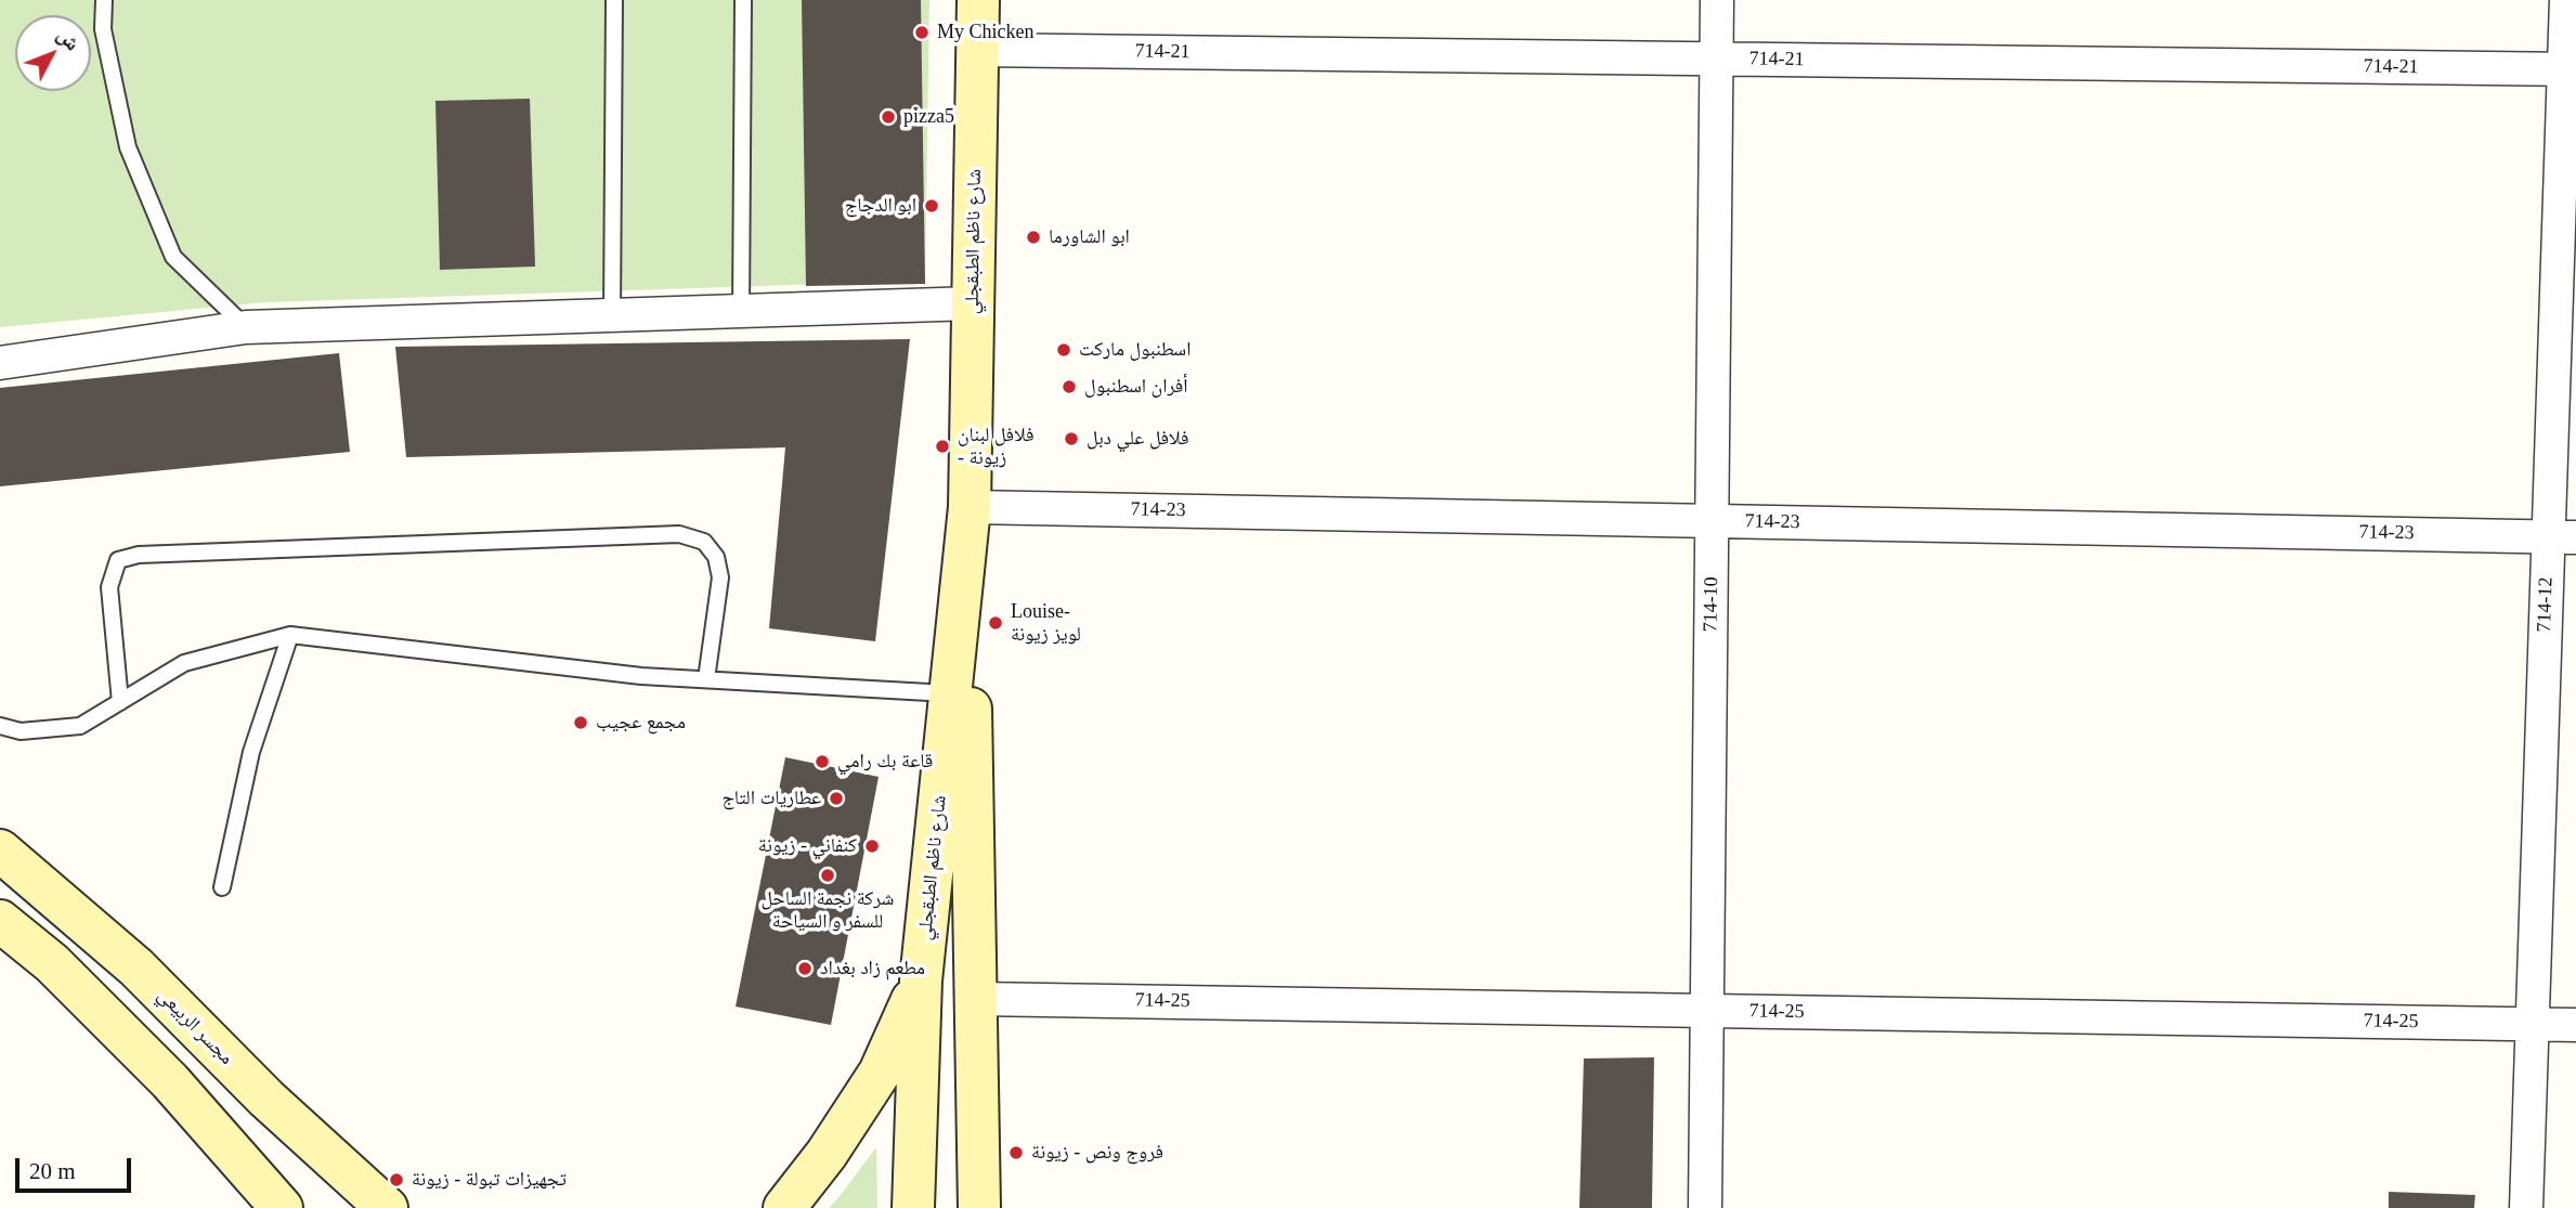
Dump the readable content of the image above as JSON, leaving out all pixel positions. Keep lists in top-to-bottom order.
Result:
{
  "streets": {
    "main road": ["شارع ناظم الطبقجلي", "مجسر الربيعي"],
    "street": [
      "714-21",
      "714-23",
      "714-10",
      "714-12",
      "714-25"
    ]
  },
  "crossings": [
    ["714-21", "شارع ناظم الطبقجلي"],
    ["714-21", "714-10"],
    ["714-21", "714-12"],
    ["شارع ناظم الطبقجلي", "714-23"],
    ["شارع ناظم الطبقجلي", "714-25"],
    ["714-23", "714-10"],
    ["714-23", "714-12"],
    ["714-10", "714-25"],
    ["714-12", "714-25"]
  ],
  "places": [
    "My Chicken",
    "pizza5",
    "ابو الدجاج",
    "ابو الشاورما",
    "اسطنبول ماركت",
    "أفران اسطنبول",
    "فلافل علي دبل",
    "فلافل لبنان - زيونة",
    "Louise- لويز زيونة",
    "مجمع عجيب",
    "قاعة بك رامي",
    "عطاريات التاج",
    "كنفاني - زيونة",
    "شركة نجمة الساحل للسفر و السياحة",
    "مطعم زاد بغداد",
    "فروج ونص - زيونة",
    "تجهيزات تبولة - زيونة"
  ],
  "scale_bar": "20 m",
  "north": "top right"
}
